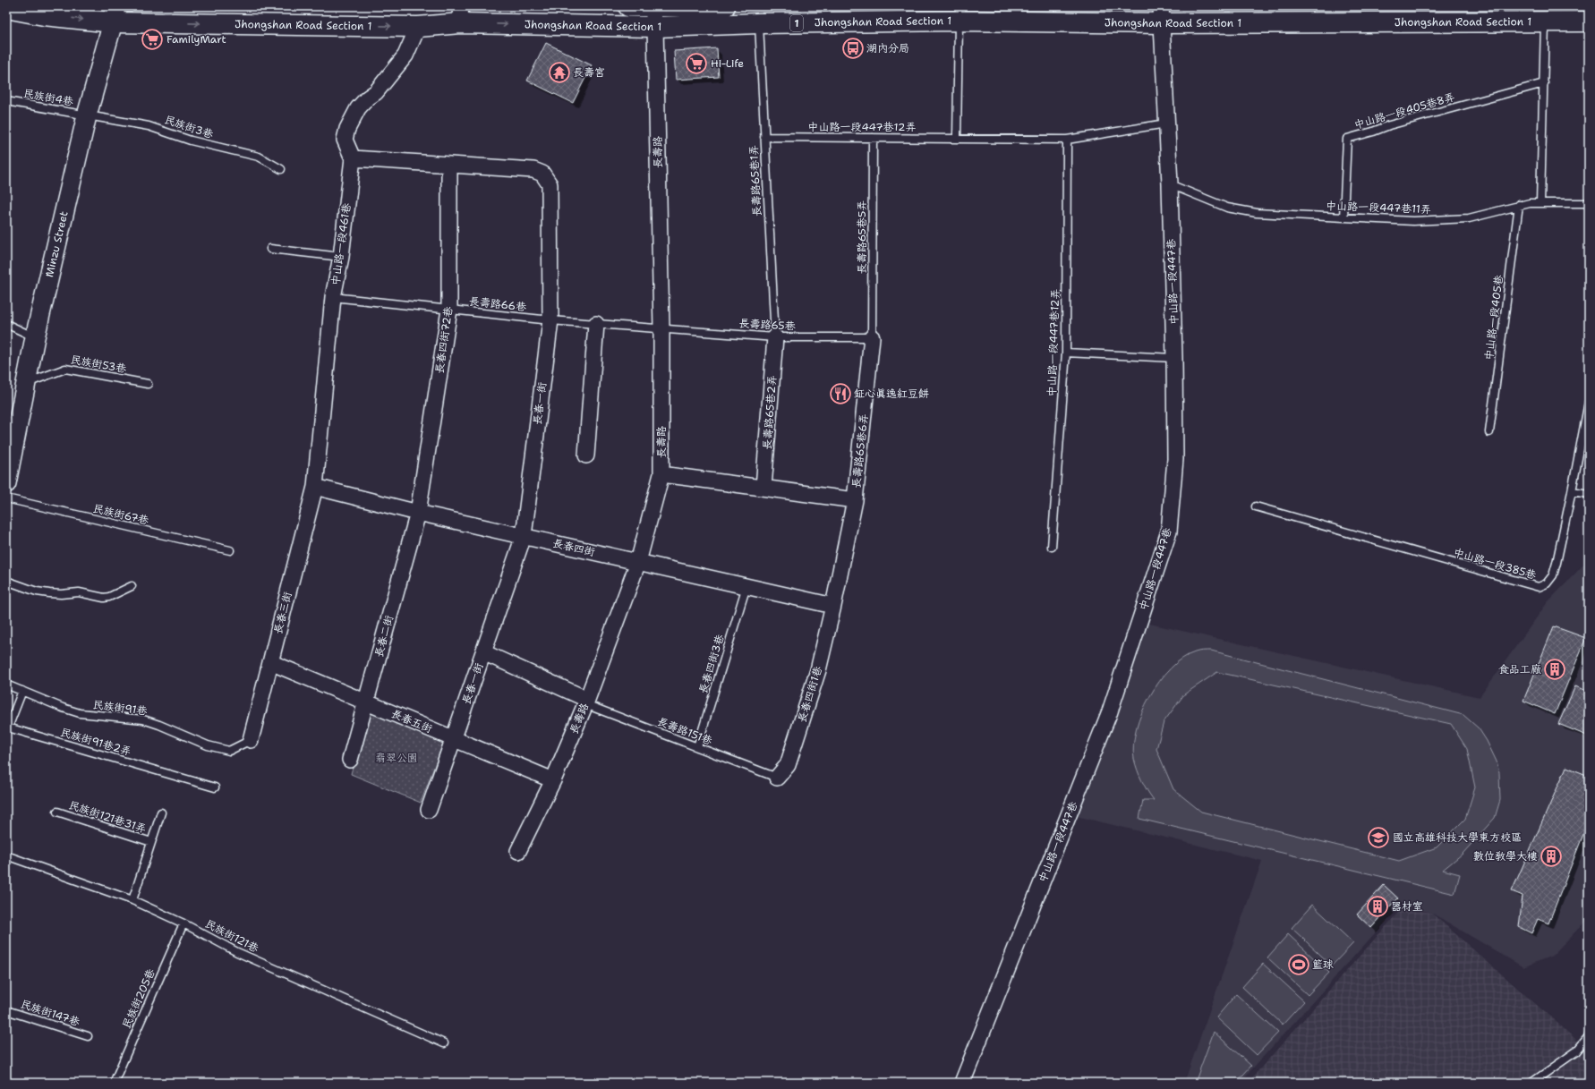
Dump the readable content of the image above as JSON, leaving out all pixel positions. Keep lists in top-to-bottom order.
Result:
{
  "streets": {
    "main road": ["Jhongshan Road Section 1", "1"],
    "street": [
      "長壽路",
      "Minzu Street",
      "中山路一段461巷",
      "中山路一段447巷",
      "長春四街72巷",
      "長春一街",
      "長壽路65巷2弄",
      "長壽路65巷6弄",
      "長春四街",
      "長春三街",
      "長春二街",
      "長春四街1巷",
      "長春五街"
    ],
    "lane": [
      "民族街4巷",
      "中山路一段405巷8弄",
      "民族街3巷",
      "中山路一段447巷12弄",
      "長壽路65巷1弄",
      "中山路一段447巷11弄",
      "長壽路65巷5弄",
      "長壽路66巷",
      "中山路一段405巷",
      "長壽路65巷",
      "民族街53巷",
      "民族街67巷",
      "中山路一段385巷",
      "長春四街3巷",
      "民族街91巷",
      "長壽路151巷",
      "民族街91巷2弄",
      "民族街121巷31弄",
      "民族街121巷",
      "民族街205巷",
      "民族街147巷"
    ]
  },
  "crossings": [
    ["Jhongshan Road Section 1", "長壽路"],
    ["Jhongshan Road Section 1", "長壽路65巷1弄"],
    ["Jhongshan Road Section 1", "Minzu Street"],
    ["Jhongshan Road Section 1", "中山路一段461巷"],
    ["Jhongshan Road Section 1", "中山路一段447巷"],
    ["民族街4巷", "民族街3巷"],
    ["民族街4巷", "Minzu Street"],
    ["中山路一段405巷8弄", "中山路一段447巷11弄"],
    ["民族街3巷", "Minzu Street"],
    ["中山路一段447巷12弄", "長壽路65巷1弄"],
    ["中山路一段447巷12弄", "長壽路65巷5弄"],
    ["中山路一段447巷12弄", "中山路一段447巷"],
    ["長壽路", "長壽路66巷"],
    ["長壽路", "長壽路65巷"],
    ["長壽路", "長春四街"],
    ["長壽路", "長春五街"],
    ["長壽路", "長壽路151巷"],
    ["長壽路65巷1弄", "長壽路65巷"],
    ["長壽路65巷1弄", "長壽路65巷2弄"],
    ["中山路一段447巷11弄", "中山路一段447巷"],
    ["中山路一段447巷11弄", "中山路一段405巷"],
    ["長壽路65巷5弄", "長壽路65巷"],
    ["長壽路65巷5弄", "長壽路65巷6弄"],
    ["Minzu Street", "民族街53巷"],
    ["中山路一段461巷", "長壽路66巷"],
    ["中山路一段461巷", "長春一街"],
    ["中山路一段461巷", "長春四街"],
    ["中山路一段461巷", "長春三街"],
    ["長壽路66巷", "長壽路65巷"],
    ["長壽路66巷", "長春四街72巷"],
    ["長壽路66巷", "長春一街"],
    ["長壽路65巷", "長壽路65巷2弄"],
    ["長壽路65巷", "長壽路65巷6弄"],
    ["長春四街72巷", "長春一街"],
    ["長春四街72巷", "長春四街"],
    ["長春四街72巷", "長春二街"],
    ["長春一街", "長春四街"],
    ["長春一街", "長春五街"],
    ["長壽路65巷6弄", "長春四街"],
    ["長壽路65巷6弄", "長春四街1巷"],
    ["長春四街", "長春三街"],
    ["長春四街", "長春二街"],
    ["長春四街", "長春四街3巷"],
    ["長春四街", "長春四街1巷"],
    ["長春三街", "民族街91巷"],
    ["長春三街", "長春五街"],
    ["長春二街", "長春五街"],
    ["長春四街3巷", "長壽路151巷"],
    ["長春四街1巷", "長壽路151巷"],
    ["民族街91巷", "民族街91巷2弄"],
    ["民族街121巷31弄", "民族街121巷"],
    ["民族街121巷", "民族街205巷"]
  ],
  "one_way": ["Jhongshan Road Section 1"],
  "parks": ["翡翠公園"],
  "places": {
    "supermarket": ["FamilyMart", "Hi-Life"],
    "bus stop": ["湖內分局"],
    "temple": ["長壽宮"],
    "restaurant": ["鉦心真逸紅豆餅"],
    "building": ["食品工廠", "數位教學大樓", "器材室"],
    "school or university": ["國立高雄科技大學東方校區"],
    "sports": ["籃球"]
  }
}
